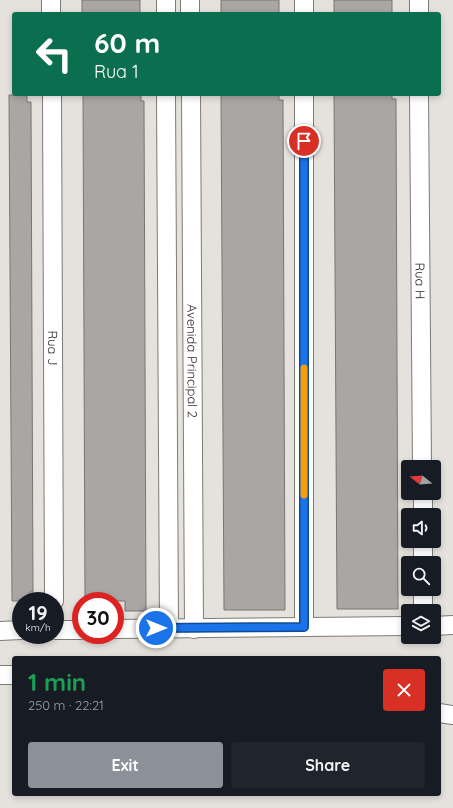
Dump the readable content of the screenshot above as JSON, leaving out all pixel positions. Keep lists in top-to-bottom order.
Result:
{
  "streets": {
    "street": ["Rua H", "Rua J", "Avenida Principal 2"]
  },
  "north": "left",
  "page": {
    "turn": ["60 m", "Rua 1"],
    "speed": "19 km/h",
    "limit": "30",
    "heading": ["1 min", "250 m · 22:21"],
    "buttons": ["Exit", "Share"]
  }
}
